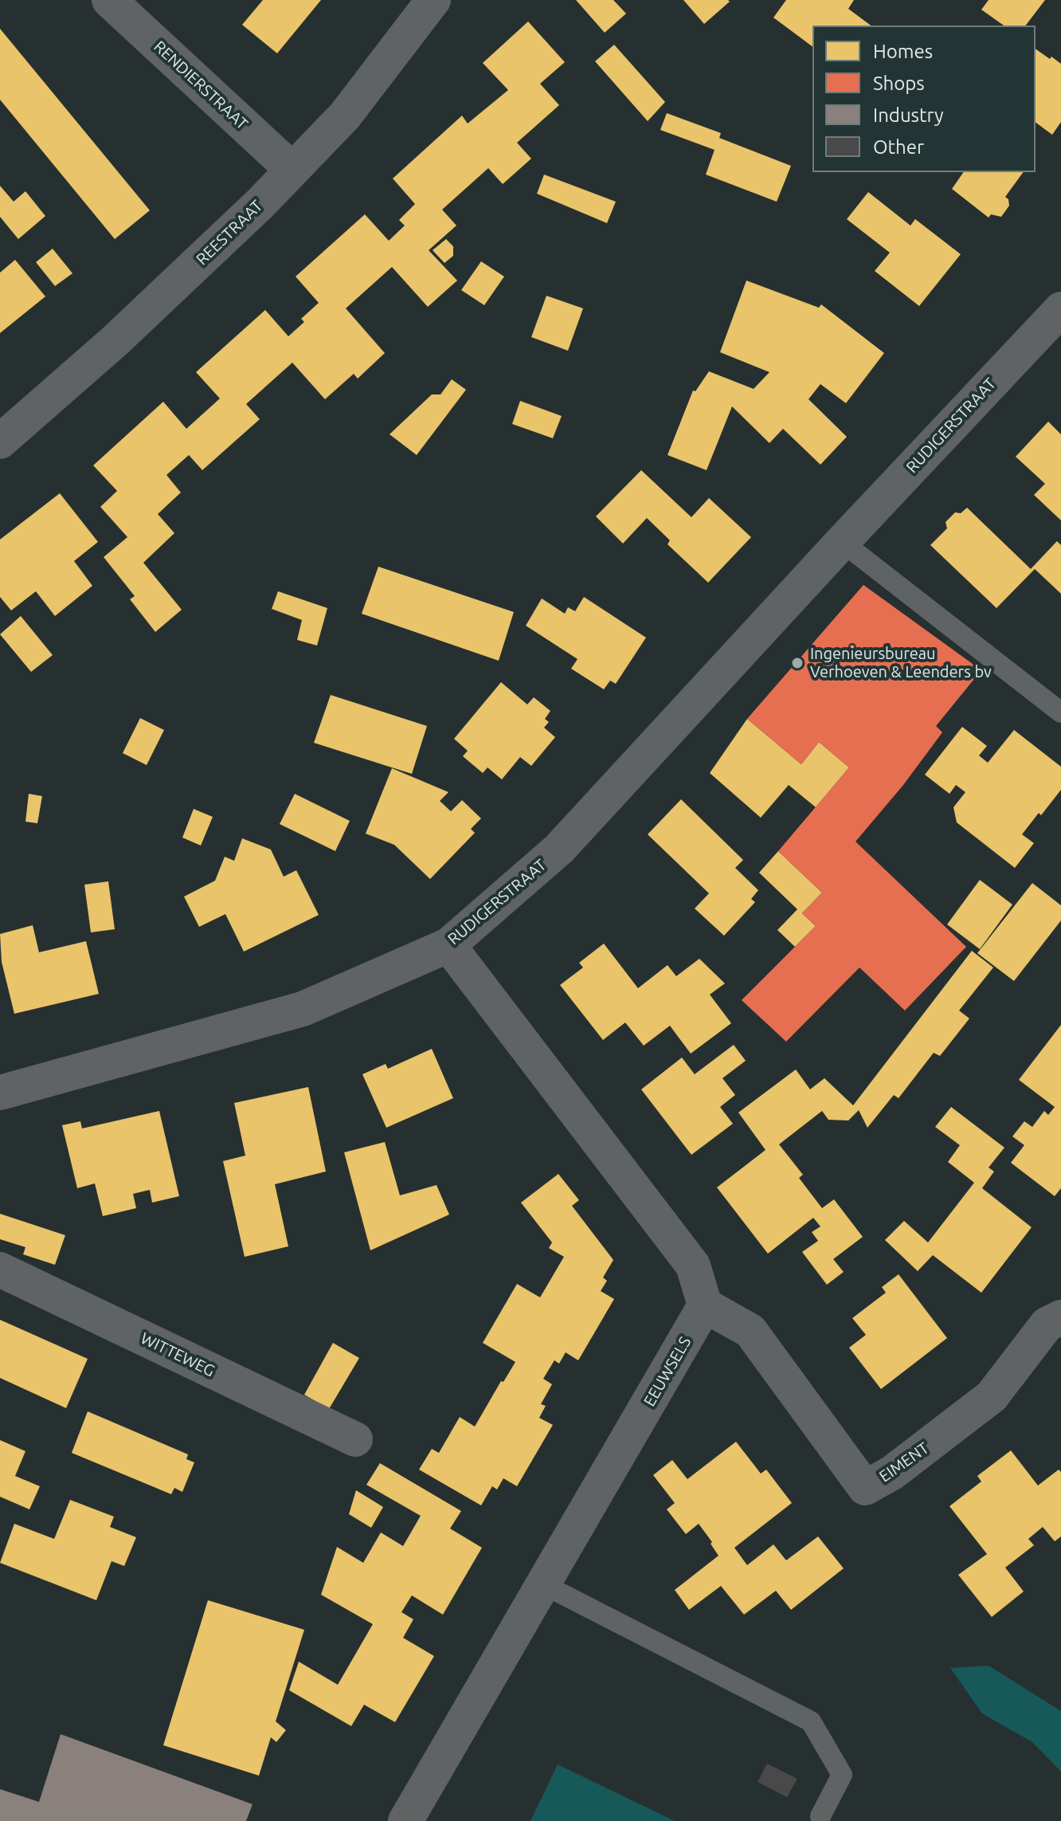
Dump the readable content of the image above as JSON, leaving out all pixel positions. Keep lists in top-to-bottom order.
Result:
{
  "streets": {
    "street": [
      "RENDIERSTRAAT",
      "REESTRAAT",
      "RUDIGERSTRAAT",
      "WITTEWEG",
      "EEUWSELS",
      "EIMENT"
    ]
  },
  "crossings": [
    ["RENDIERSTRAAT", "REESTRAAT"],
    ["EEUWSELS", "EIMENT"]
  ],
  "places": ["Ingenieursbureau Verhoeven & Leenders bv"],
  "legend": [
    "Homes",
    "Shops",
    "Industry",
    "Other"
  ]
}
